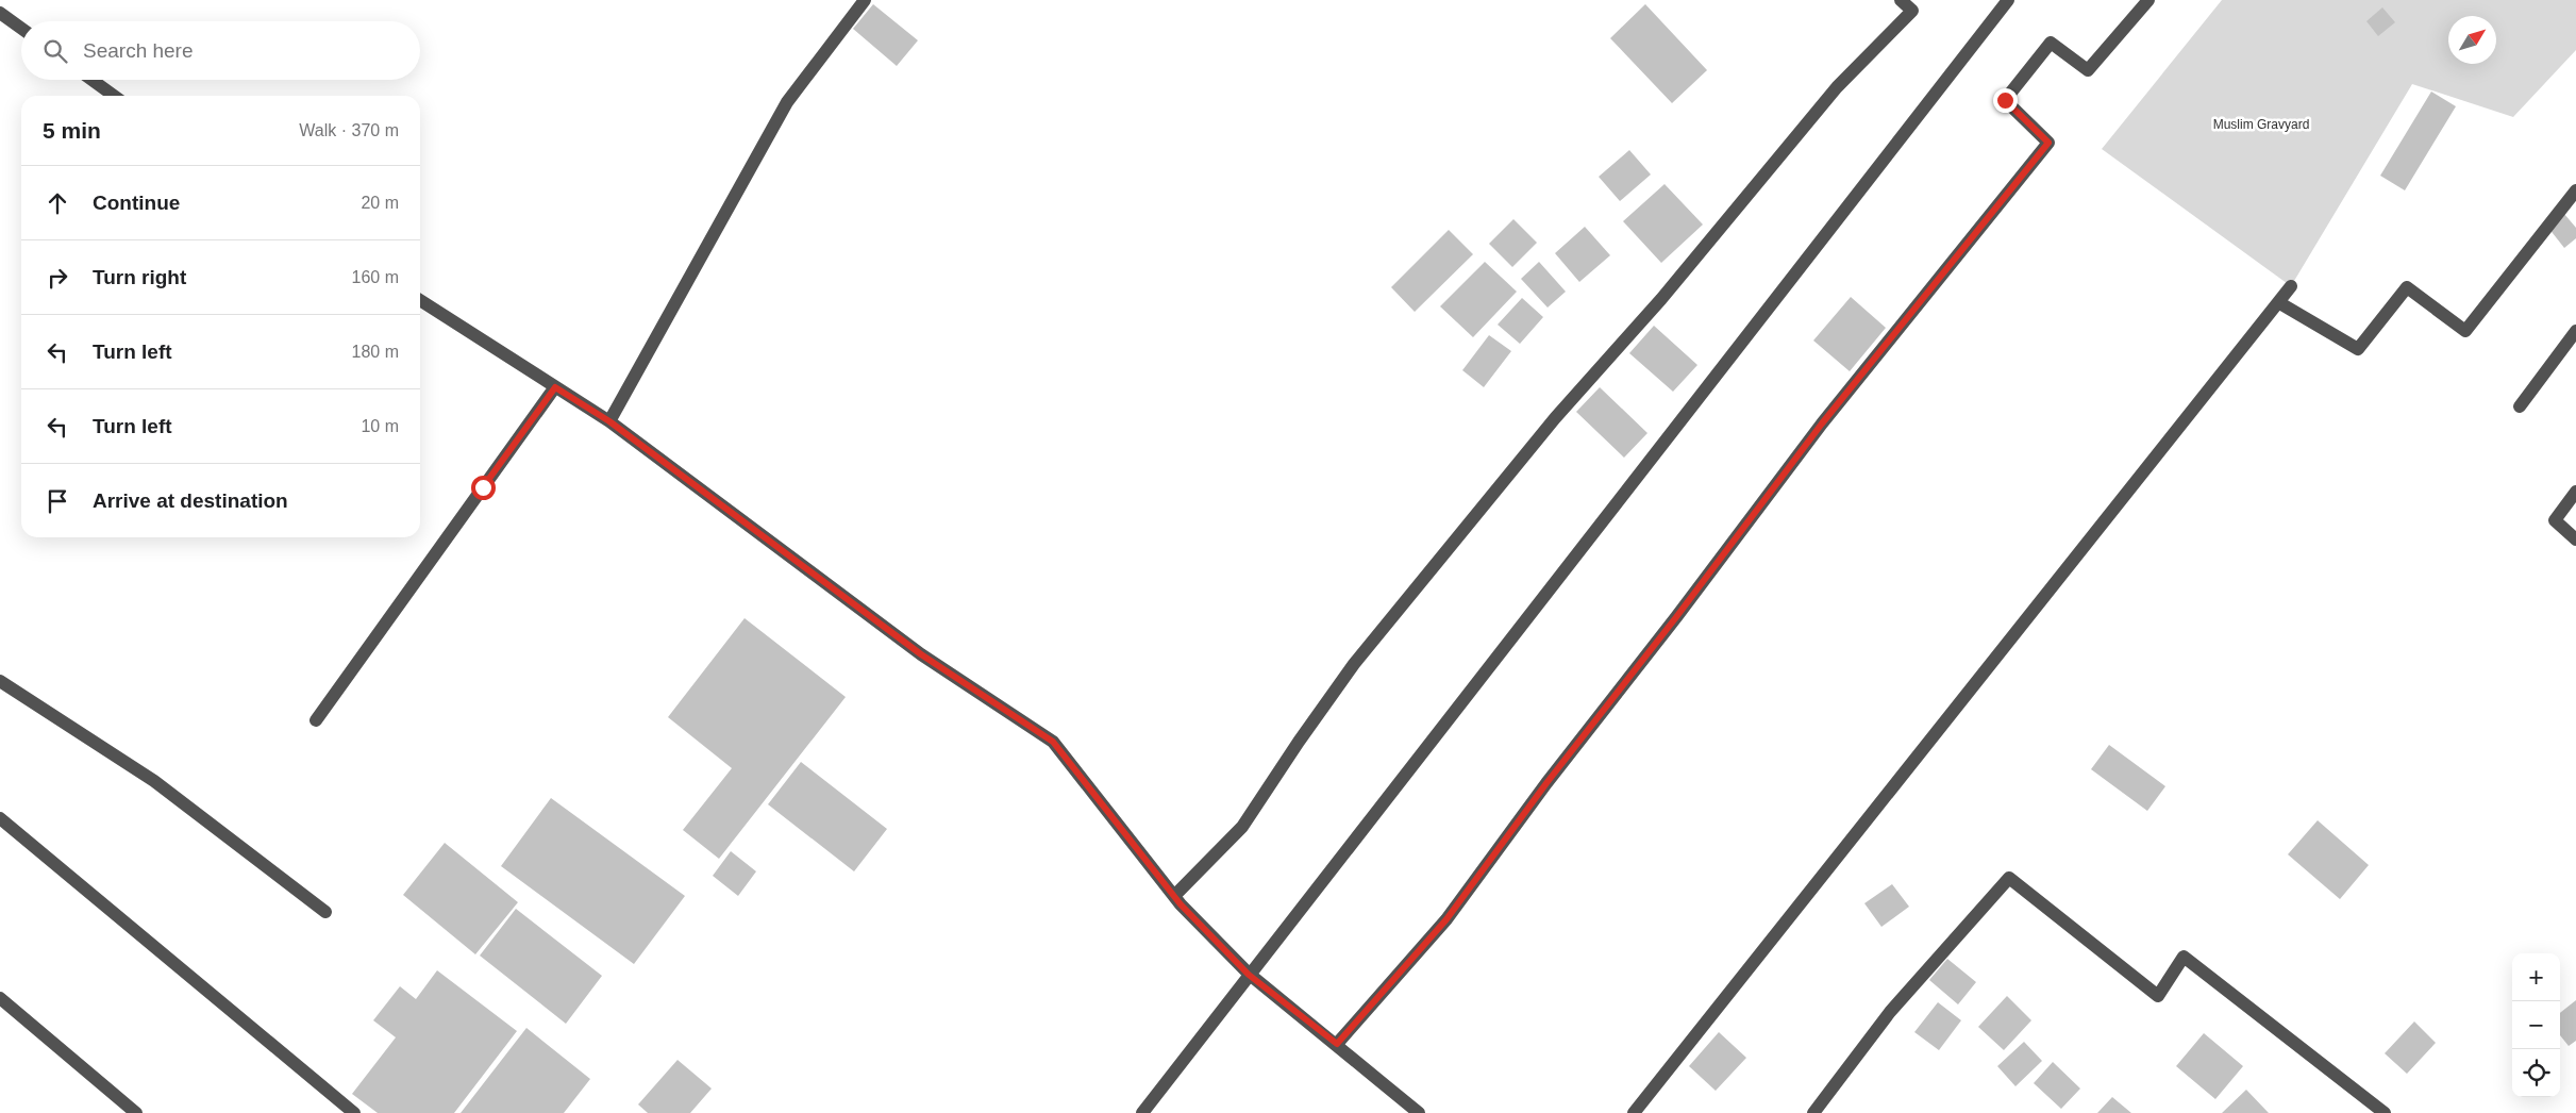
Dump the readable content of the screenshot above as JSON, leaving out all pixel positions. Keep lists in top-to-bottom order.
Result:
{
  "parks": ["Muslim Gravyard"],
  "north": "top right",
  "page": {
    "search": "Search here",
    "heading": ["5 min", "Walk · 370 m"],
    "list": [
      ["Continue", "20 m"],
      ["Turn right", "160 m"],
      ["Turn left", "180 m"],
      ["Turn left", "10 m"],
      "Arrive at destination"
    ],
    "map_buttons": ["+", "−"]
  }
}
